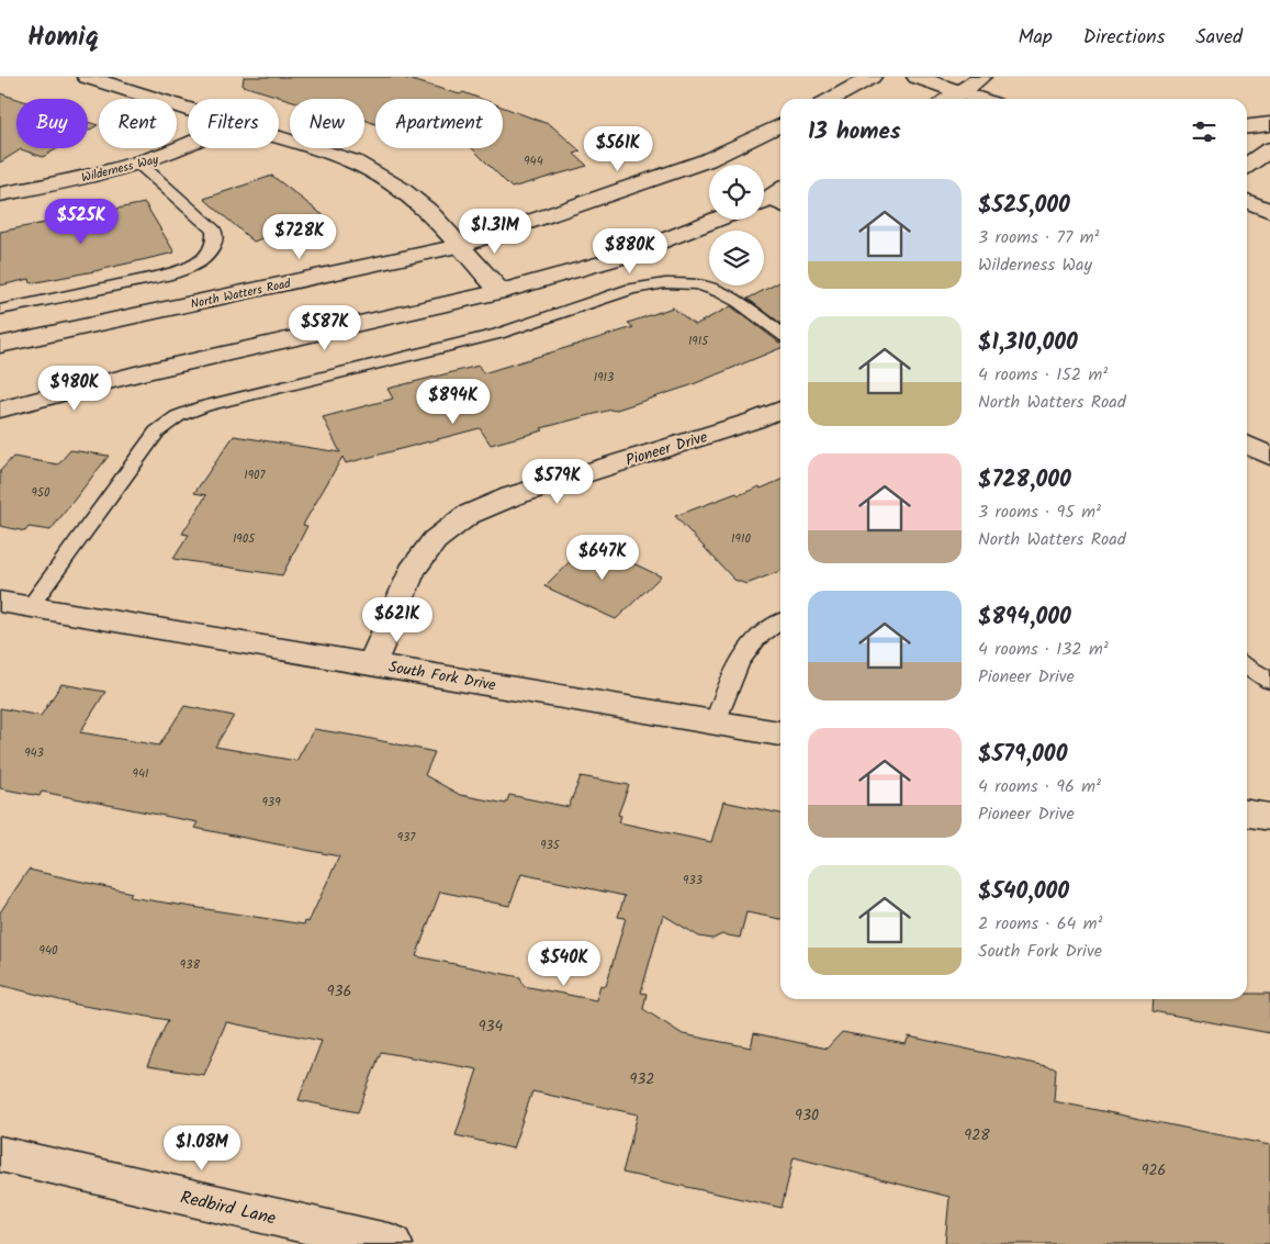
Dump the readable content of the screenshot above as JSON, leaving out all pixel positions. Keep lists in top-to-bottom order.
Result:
{
  "streets": {
    "street": [
      "Wilderness Way",
      "North Watters Road",
      "Pioneer Drive",
      "South Fork Drive",
      "Redbird Lane"
    ]
  },
  "crossings": [
    ["Pioneer Drive", "South Fork Drive"]
  ],
  "house_numbers": [
    "944",
    "1915",
    "1913",
    "1907",
    "950",
    "1905",
    "1910",
    "943",
    "941",
    "939",
    "937",
    "935",
    "933",
    "940",
    "938",
    "936",
    "934",
    "932",
    "930",
    "928",
    "926"
  ],
  "page": {
    "header": "Homiq",
    "nav": ["Map", "Directions", "Saved"],
    "chip": [
      "Buy",
      "Rent",
      "Filters",
      "New",
      "Apartment"
    ],
    "heading": "13 homes",
    "price": [
      "$561K",
      "$525K",
      "$1.31M",
      "$728K",
      "$880K",
      "$587K",
      "$980K",
      "$894K",
      "$579K",
      "$647K",
      "$621K",
      "$540K",
      "$1.08M"
    ],
    "list": [
      {
        "name": "$525,000",
        "note": "3 rooms · 77 m² · Wilderness Way"
      },
      {
        "name": "$1,310,000",
        "note": "4 rooms · 152 m² · North Watters Road"
      },
      {
        "name": "$728,000",
        "note": "3 rooms · 95 m² · North Watters Road"
      },
      {
        "name": "$894,000",
        "note": "4 rooms · 132 m² · Pioneer Drive"
      },
      {
        "name": "$579,000",
        "note": "4 rooms · 96 m² · Pioneer Drive"
      },
      {
        "name": "$540,000",
        "note": "2 rooms · 64 m² · South Fork Drive"
      }
    ]
  }
}
